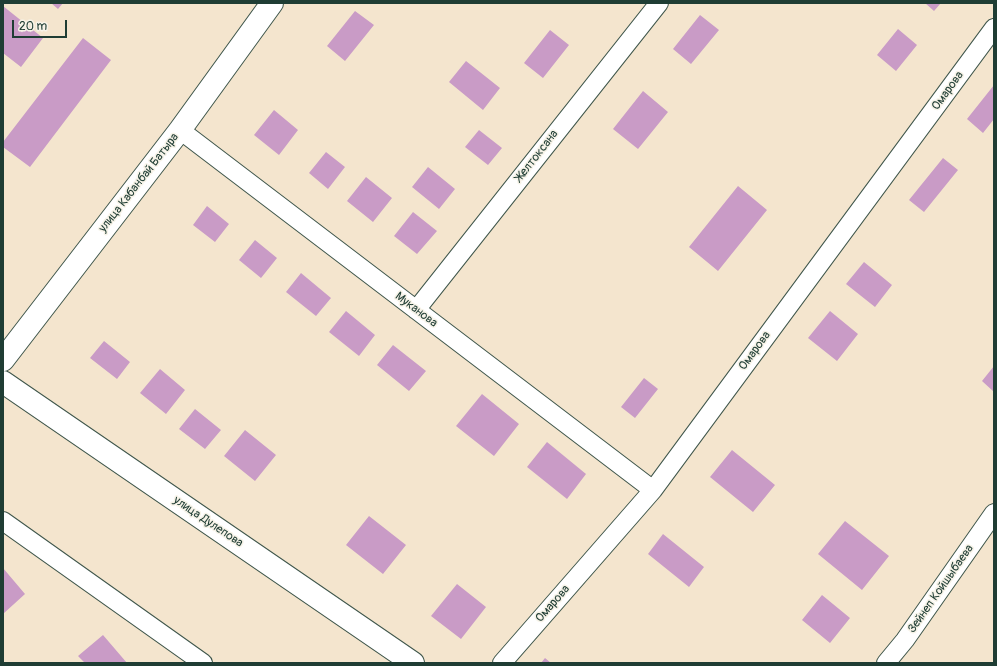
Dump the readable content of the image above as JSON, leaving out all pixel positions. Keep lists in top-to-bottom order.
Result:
{
  "streets": {
    "street": [
      "Омарова",
      "Желтоксана",
      "улица Кабанбай Батыра",
      "Муканова",
      "улица Дулепова",
      "Зейнеп Койшыбаева"
    ]
  },
  "crossings": [
    ["Омарова", "Муканова"],
    ["Желтоксана", "Муканова"],
    ["улица Кабанбай Батыра", "Муканова"]
  ],
  "scale_bar": "20 m"
}
